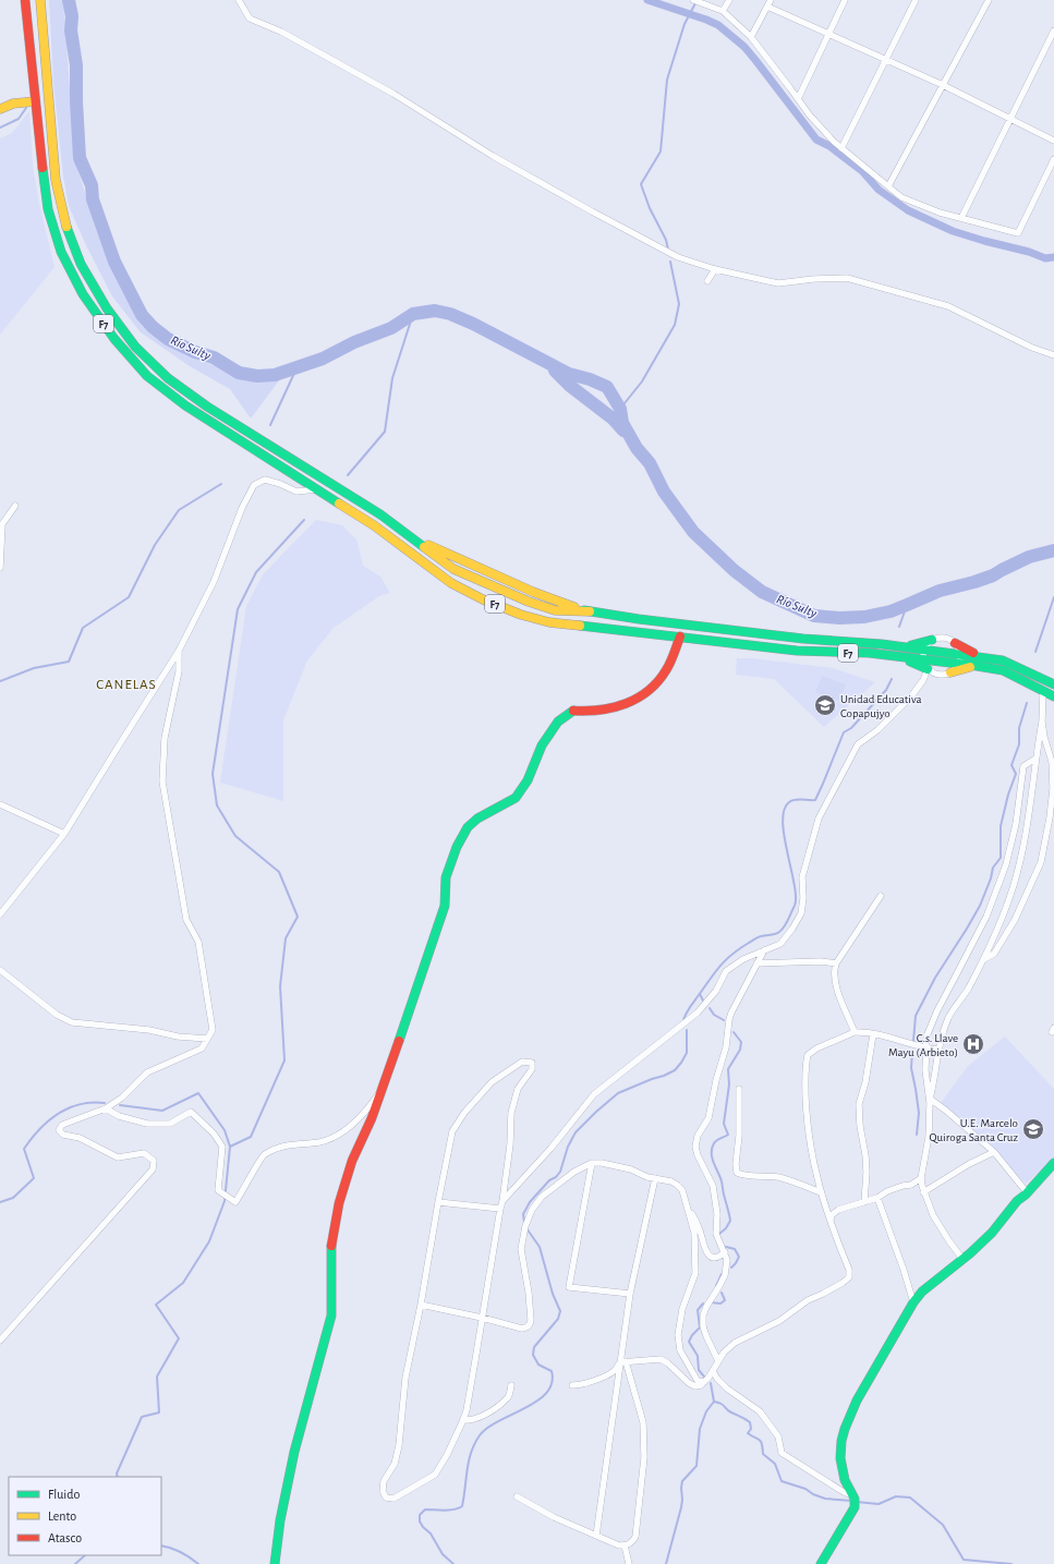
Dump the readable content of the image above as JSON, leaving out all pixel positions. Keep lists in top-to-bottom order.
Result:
{
  "streets": {
    "main road": ["F7"]
  },
  "districts": ["CANELAS"],
  "water": ["Río Sulty"],
  "places": {
    "school or university": ["Unidad Educativa Copapujyo", "U.E. Marcelo Quiroga Santa Cruz"],
    "hospital": ["C.s. Llave Mayu (Arbieto)"]
  },
  "legend": ["Fluido", "Lento", "Atasco"]
}
